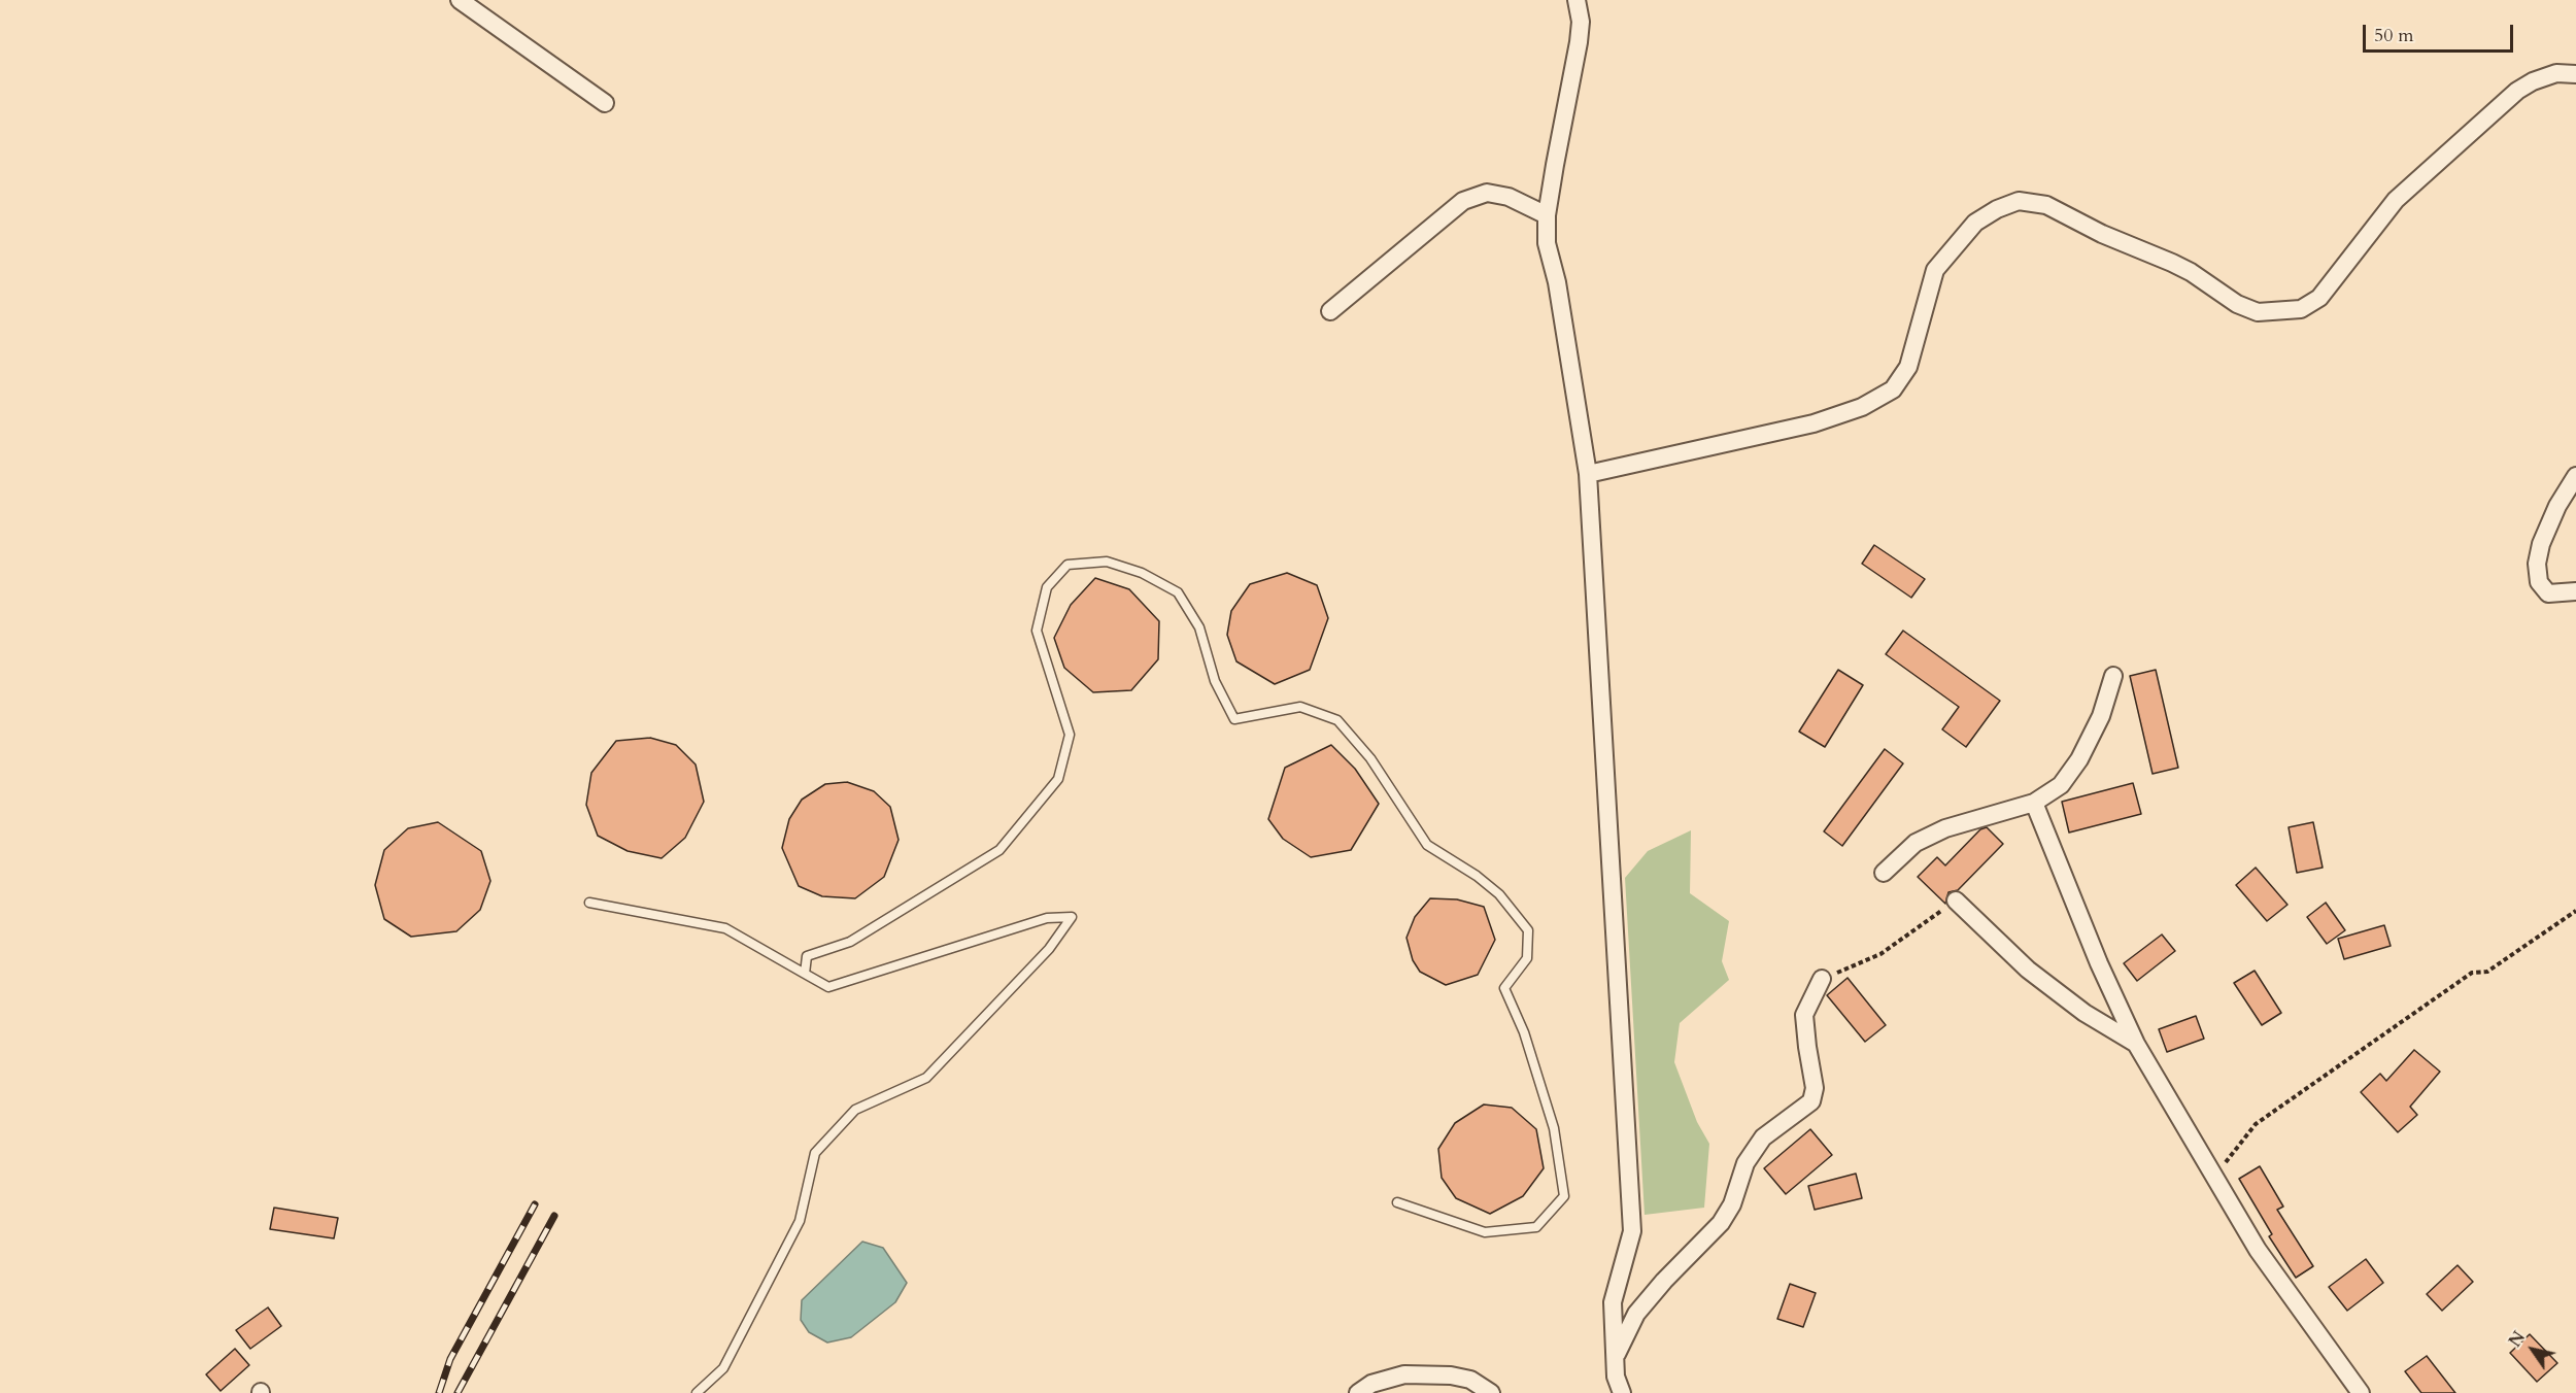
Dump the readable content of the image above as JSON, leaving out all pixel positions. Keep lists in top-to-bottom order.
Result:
{
  "scale_bar": "50 m",
  "north": "top left"
}
